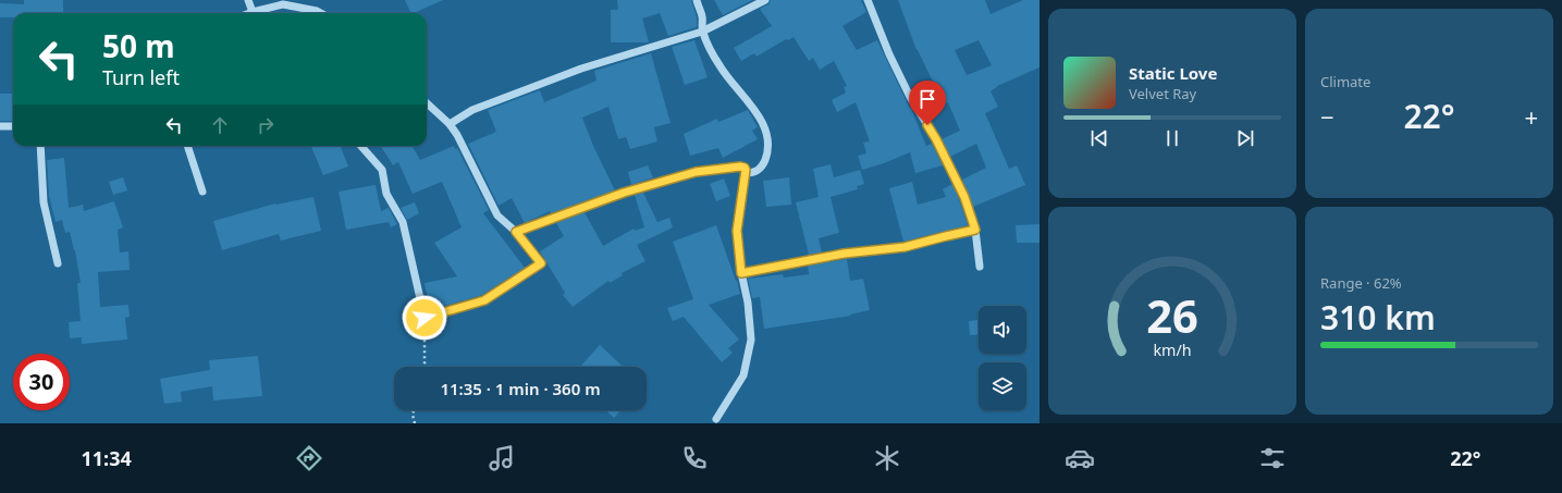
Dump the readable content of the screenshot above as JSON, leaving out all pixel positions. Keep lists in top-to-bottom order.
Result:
{
  "page": {
    "tile": [
      "Climate",
      ["Range · 62%", "310 km"]
    ],
    "turn": ["50 m", "Turn left"],
    "song": ["Static Love", "Velvet Ray"],
    "heat": ["−", "22°", "+"],
    "limit": "30",
    "trip": "11:35 · 1 min · 360 m",
    "tabs": ["11:34", "22°"],
    "gauge": ["26", "km/h"]
  }
}
